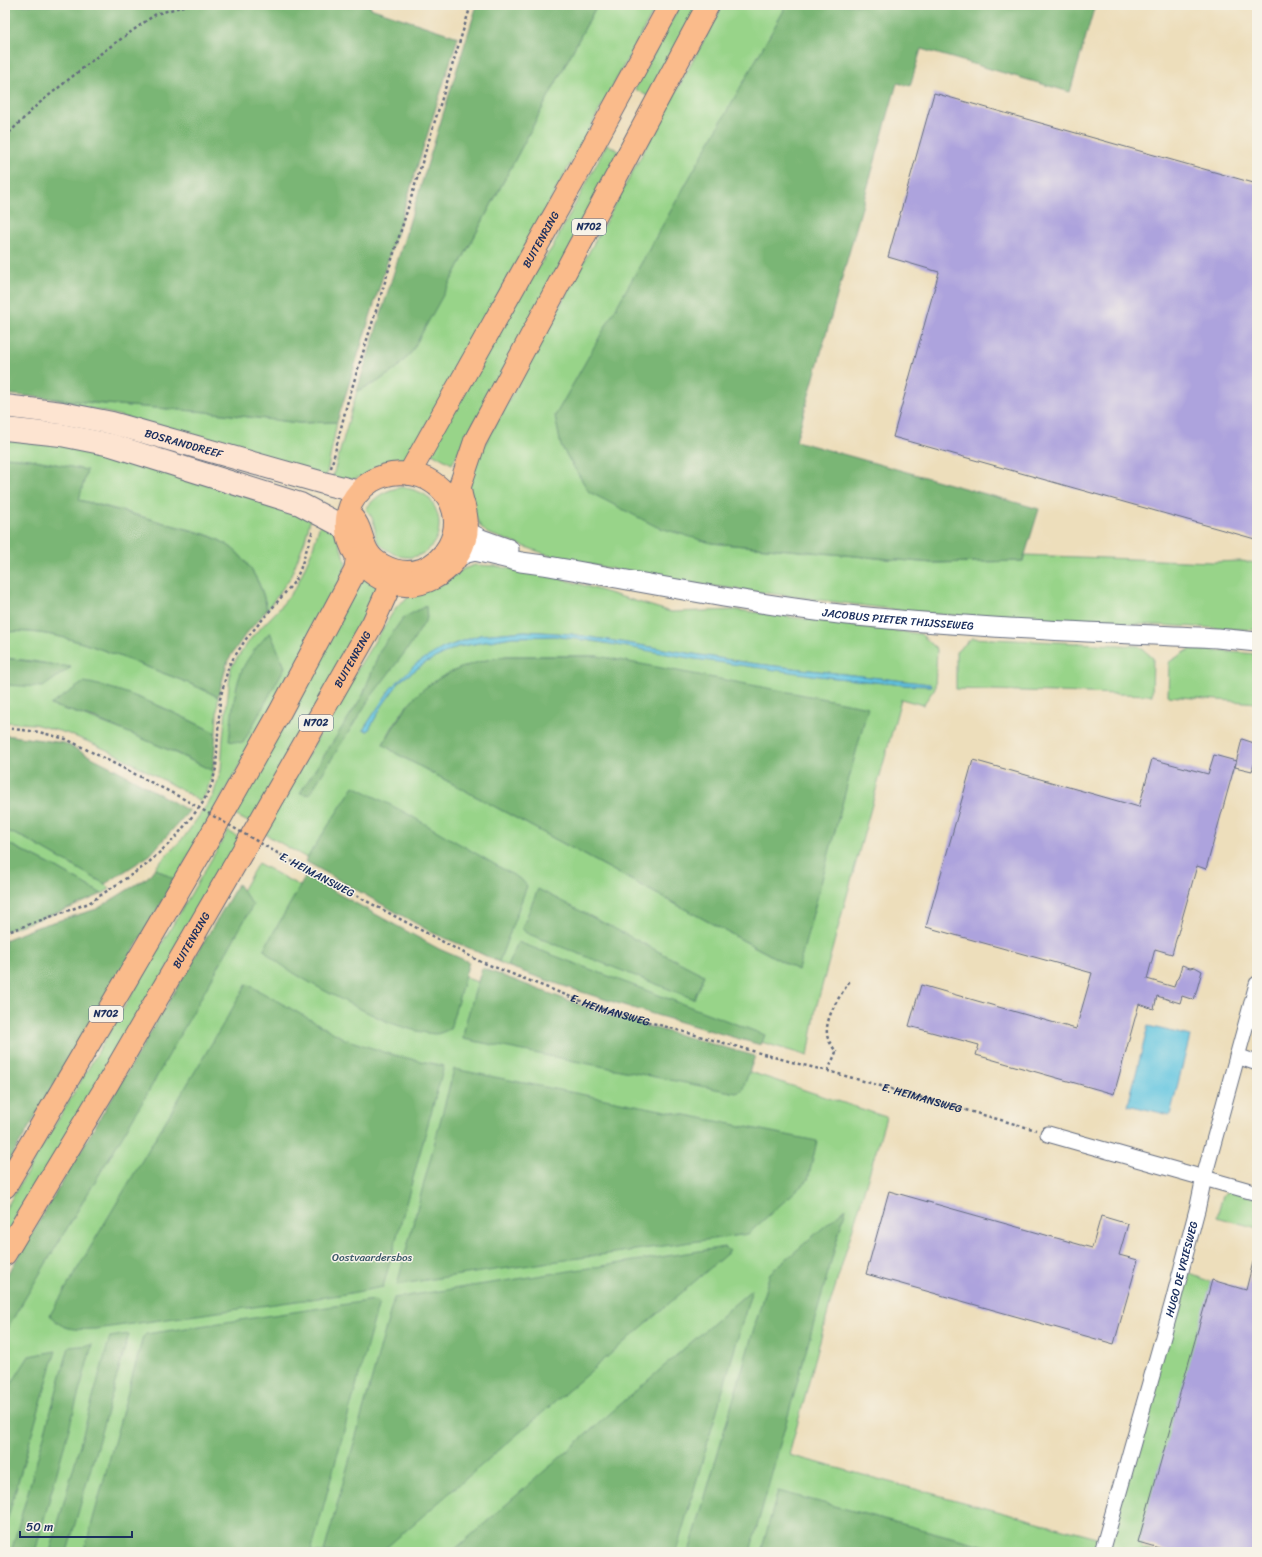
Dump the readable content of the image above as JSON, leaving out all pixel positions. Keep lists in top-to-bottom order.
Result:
{
  "streets": {
    "highway": ["N702", "BUITENRING"],
    "main road": ["BOSRANDDREEF"],
    "street": ["JACOBUS PIETER THIJSSEWEG", "HUGO DE VRIESWEG"],
    "path": ["E. HEIMANSWEG"]
  },
  "crossings": [
    ["N702", "BUITENRING"],
    ["N702", "BOSRANDDREEF"],
    ["N702", "JACOBUS PIETER THIJSSEWEG"],
    ["BUITENRING", "BOSRANDDREEF"],
    ["BUITENRING", "JACOBUS PIETER THIJSSEWEG"],
    ["BOSRANDDREEF", "JACOBUS PIETER THIJSSEWEG"]
  ],
  "parks": ["Oostvaardersbos"],
  "scale_bar": "50 m"
}
